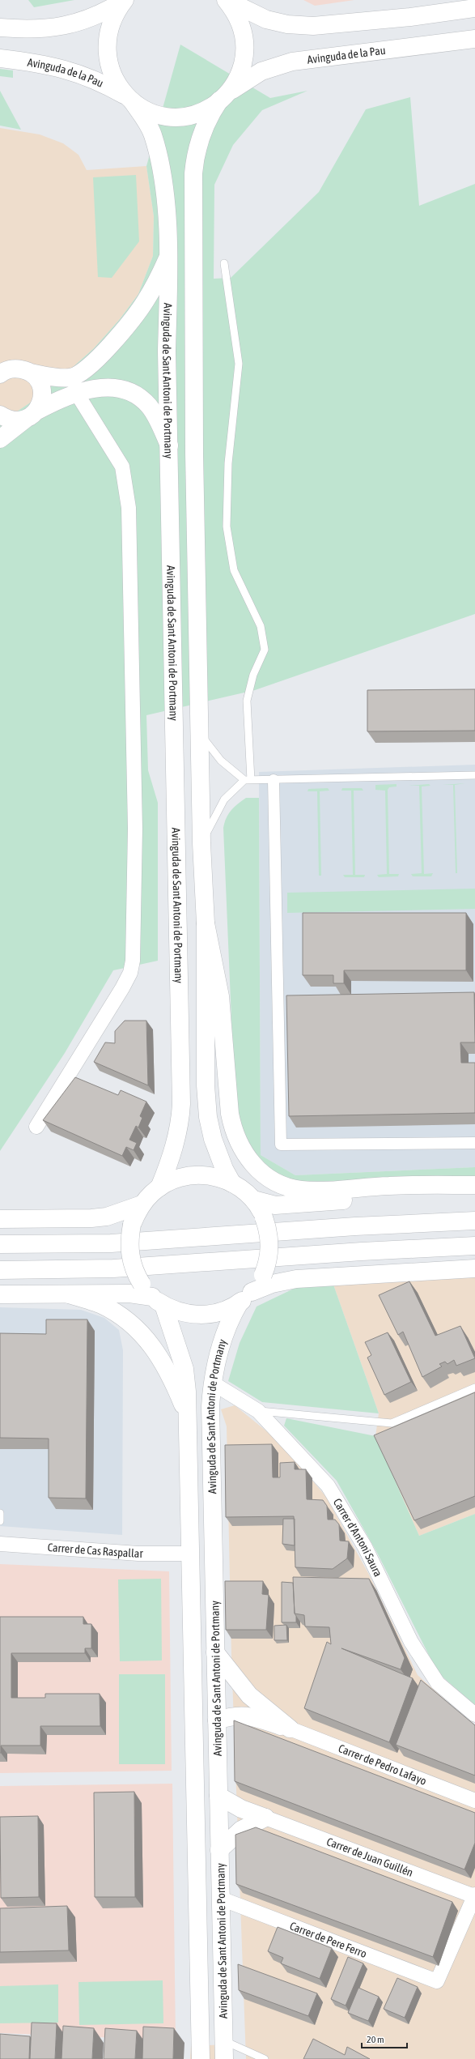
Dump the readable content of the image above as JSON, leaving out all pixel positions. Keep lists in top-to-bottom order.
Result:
{
  "streets": {
    "main road": ["Avinguda de la Pau", "Avinguda de Sant Antoni de Portmany"],
    "street": [
      "Carrer d'Antoni Saura",
      "Carrer de Cas Raspallar",
      "Carrer de Pedro Lafayo",
      "Carrer de Juan Guillén",
      "Carrer de Pere Ferro"
    ]
  },
  "crossings": [
    ["Avinguda de la Pau", "Avinguda de Sant Antoni de Portmany"],
    ["Avinguda de Sant Antoni de Portmany", "Carrer d'Antoni Saura"],
    ["Avinguda de Sant Antoni de Portmany", "Carrer de Cas Raspallar"],
    ["Avinguda de Sant Antoni de Portmany", "Carrer de Pere Ferro"],
    ["Carrer de Juan Guillén", "Carrer de Pere Ferro"]
  ],
  "scale_bar": "20 m"
}
